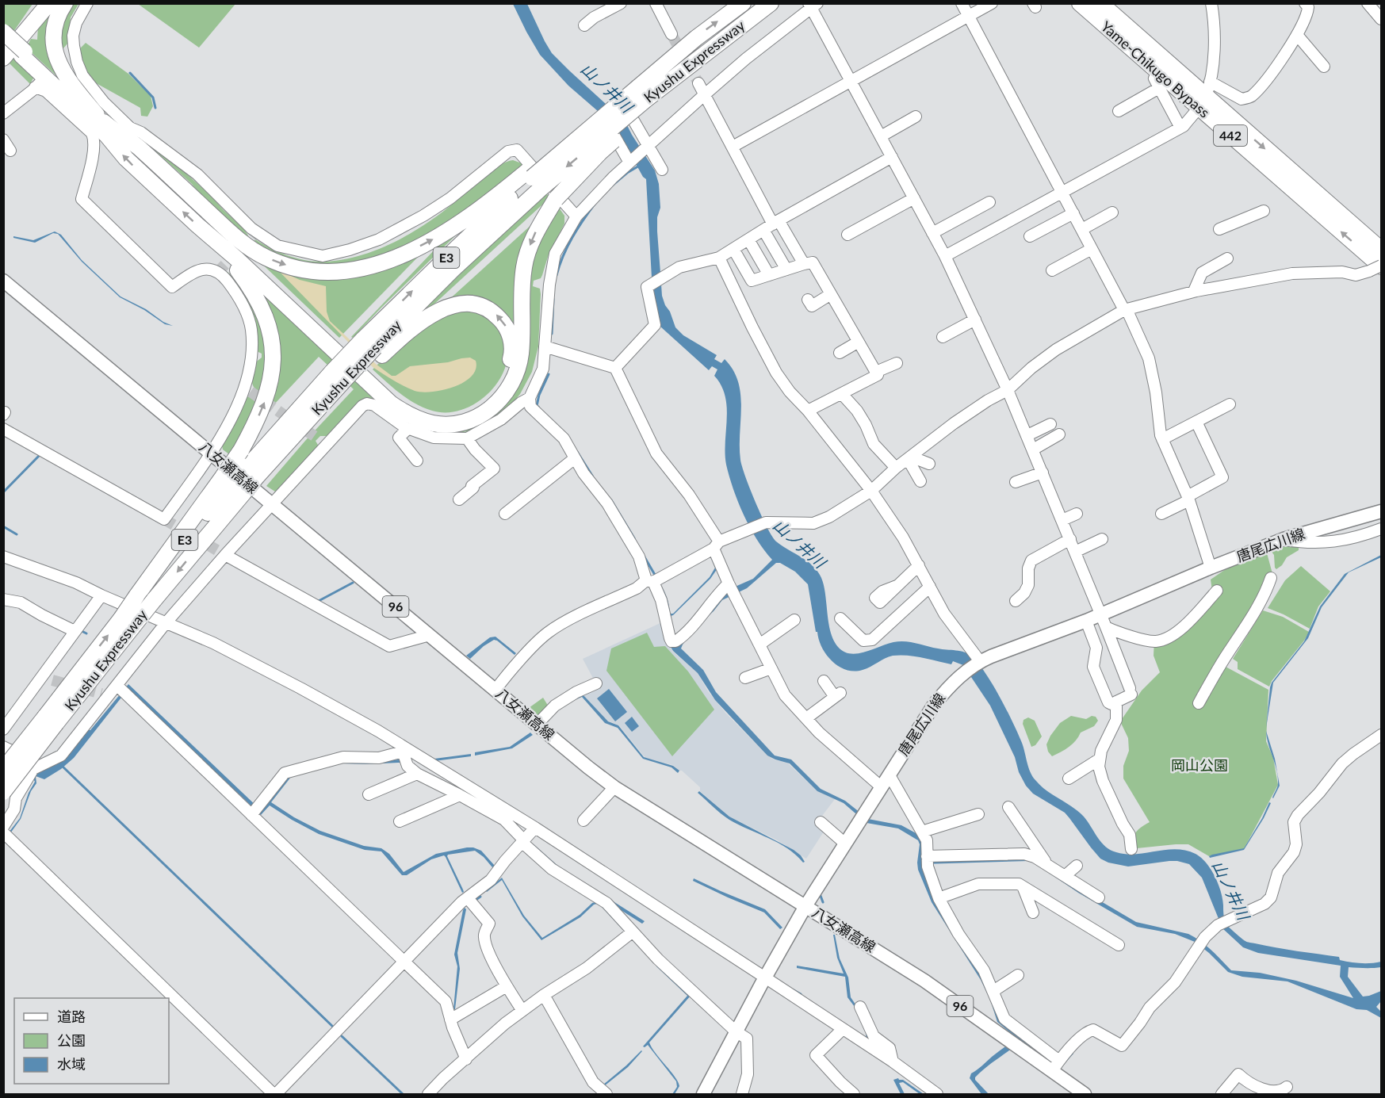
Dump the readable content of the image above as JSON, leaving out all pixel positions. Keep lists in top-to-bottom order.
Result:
{
  "streets": {
    "highway": [
      "Kyushu Expressway",
      "Yame-Chikugo Bypass",
      "442",
      "E3"
    ],
    "main road": ["八女瀬高線", "唐尾広川線", "96"]
  },
  "crossings": [
    ["八女瀬高線", "唐尾広川線"]
  ],
  "water": ["山ノ井川"],
  "parks": ["岡山公園"],
  "legend": ["道路", "公園", "水域"]
}
